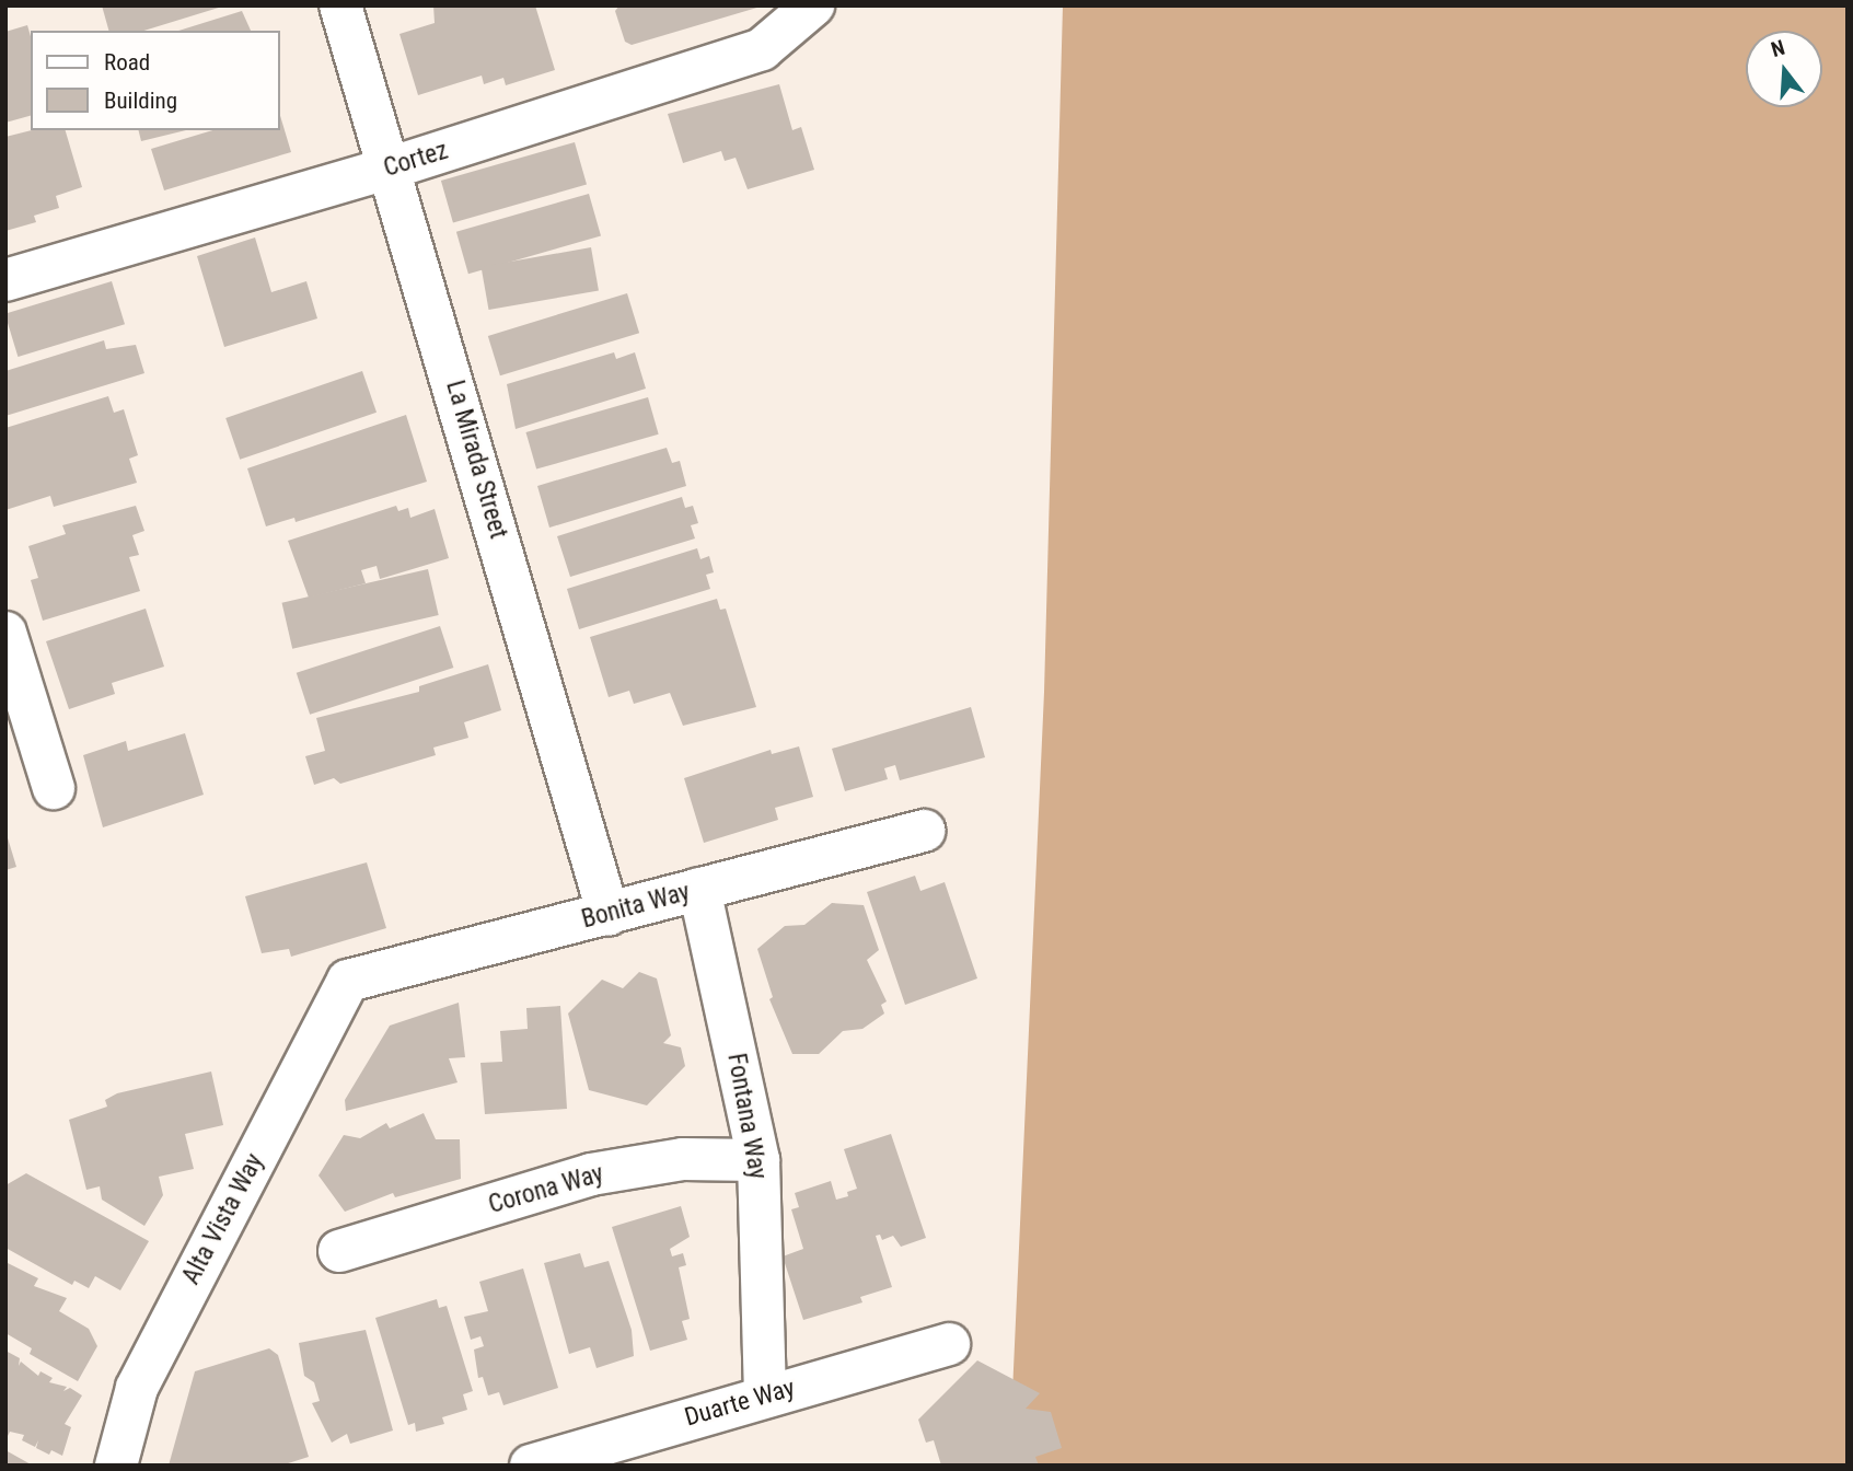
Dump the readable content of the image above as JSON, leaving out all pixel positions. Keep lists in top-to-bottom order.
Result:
{
  "streets": {
    "street": [
      "Cortez",
      "La Mirada Street",
      "Bonita Way",
      "Fontana Way",
      "Corona Way",
      "Alta Vista Way",
      "Duarte Way"
    ]
  },
  "crossings": [
    ["Cortez", "La Mirada Street"],
    ["La Mirada Street", "Bonita Way"],
    ["Bonita Way", "Fontana Way"],
    ["Bonita Way", "Alta Vista Way"],
    ["Fontana Way", "Corona Way"],
    ["Fontana Way", "Duarte Way"]
  ],
  "legend": ["Road", "Building"],
  "north": "top"
}
